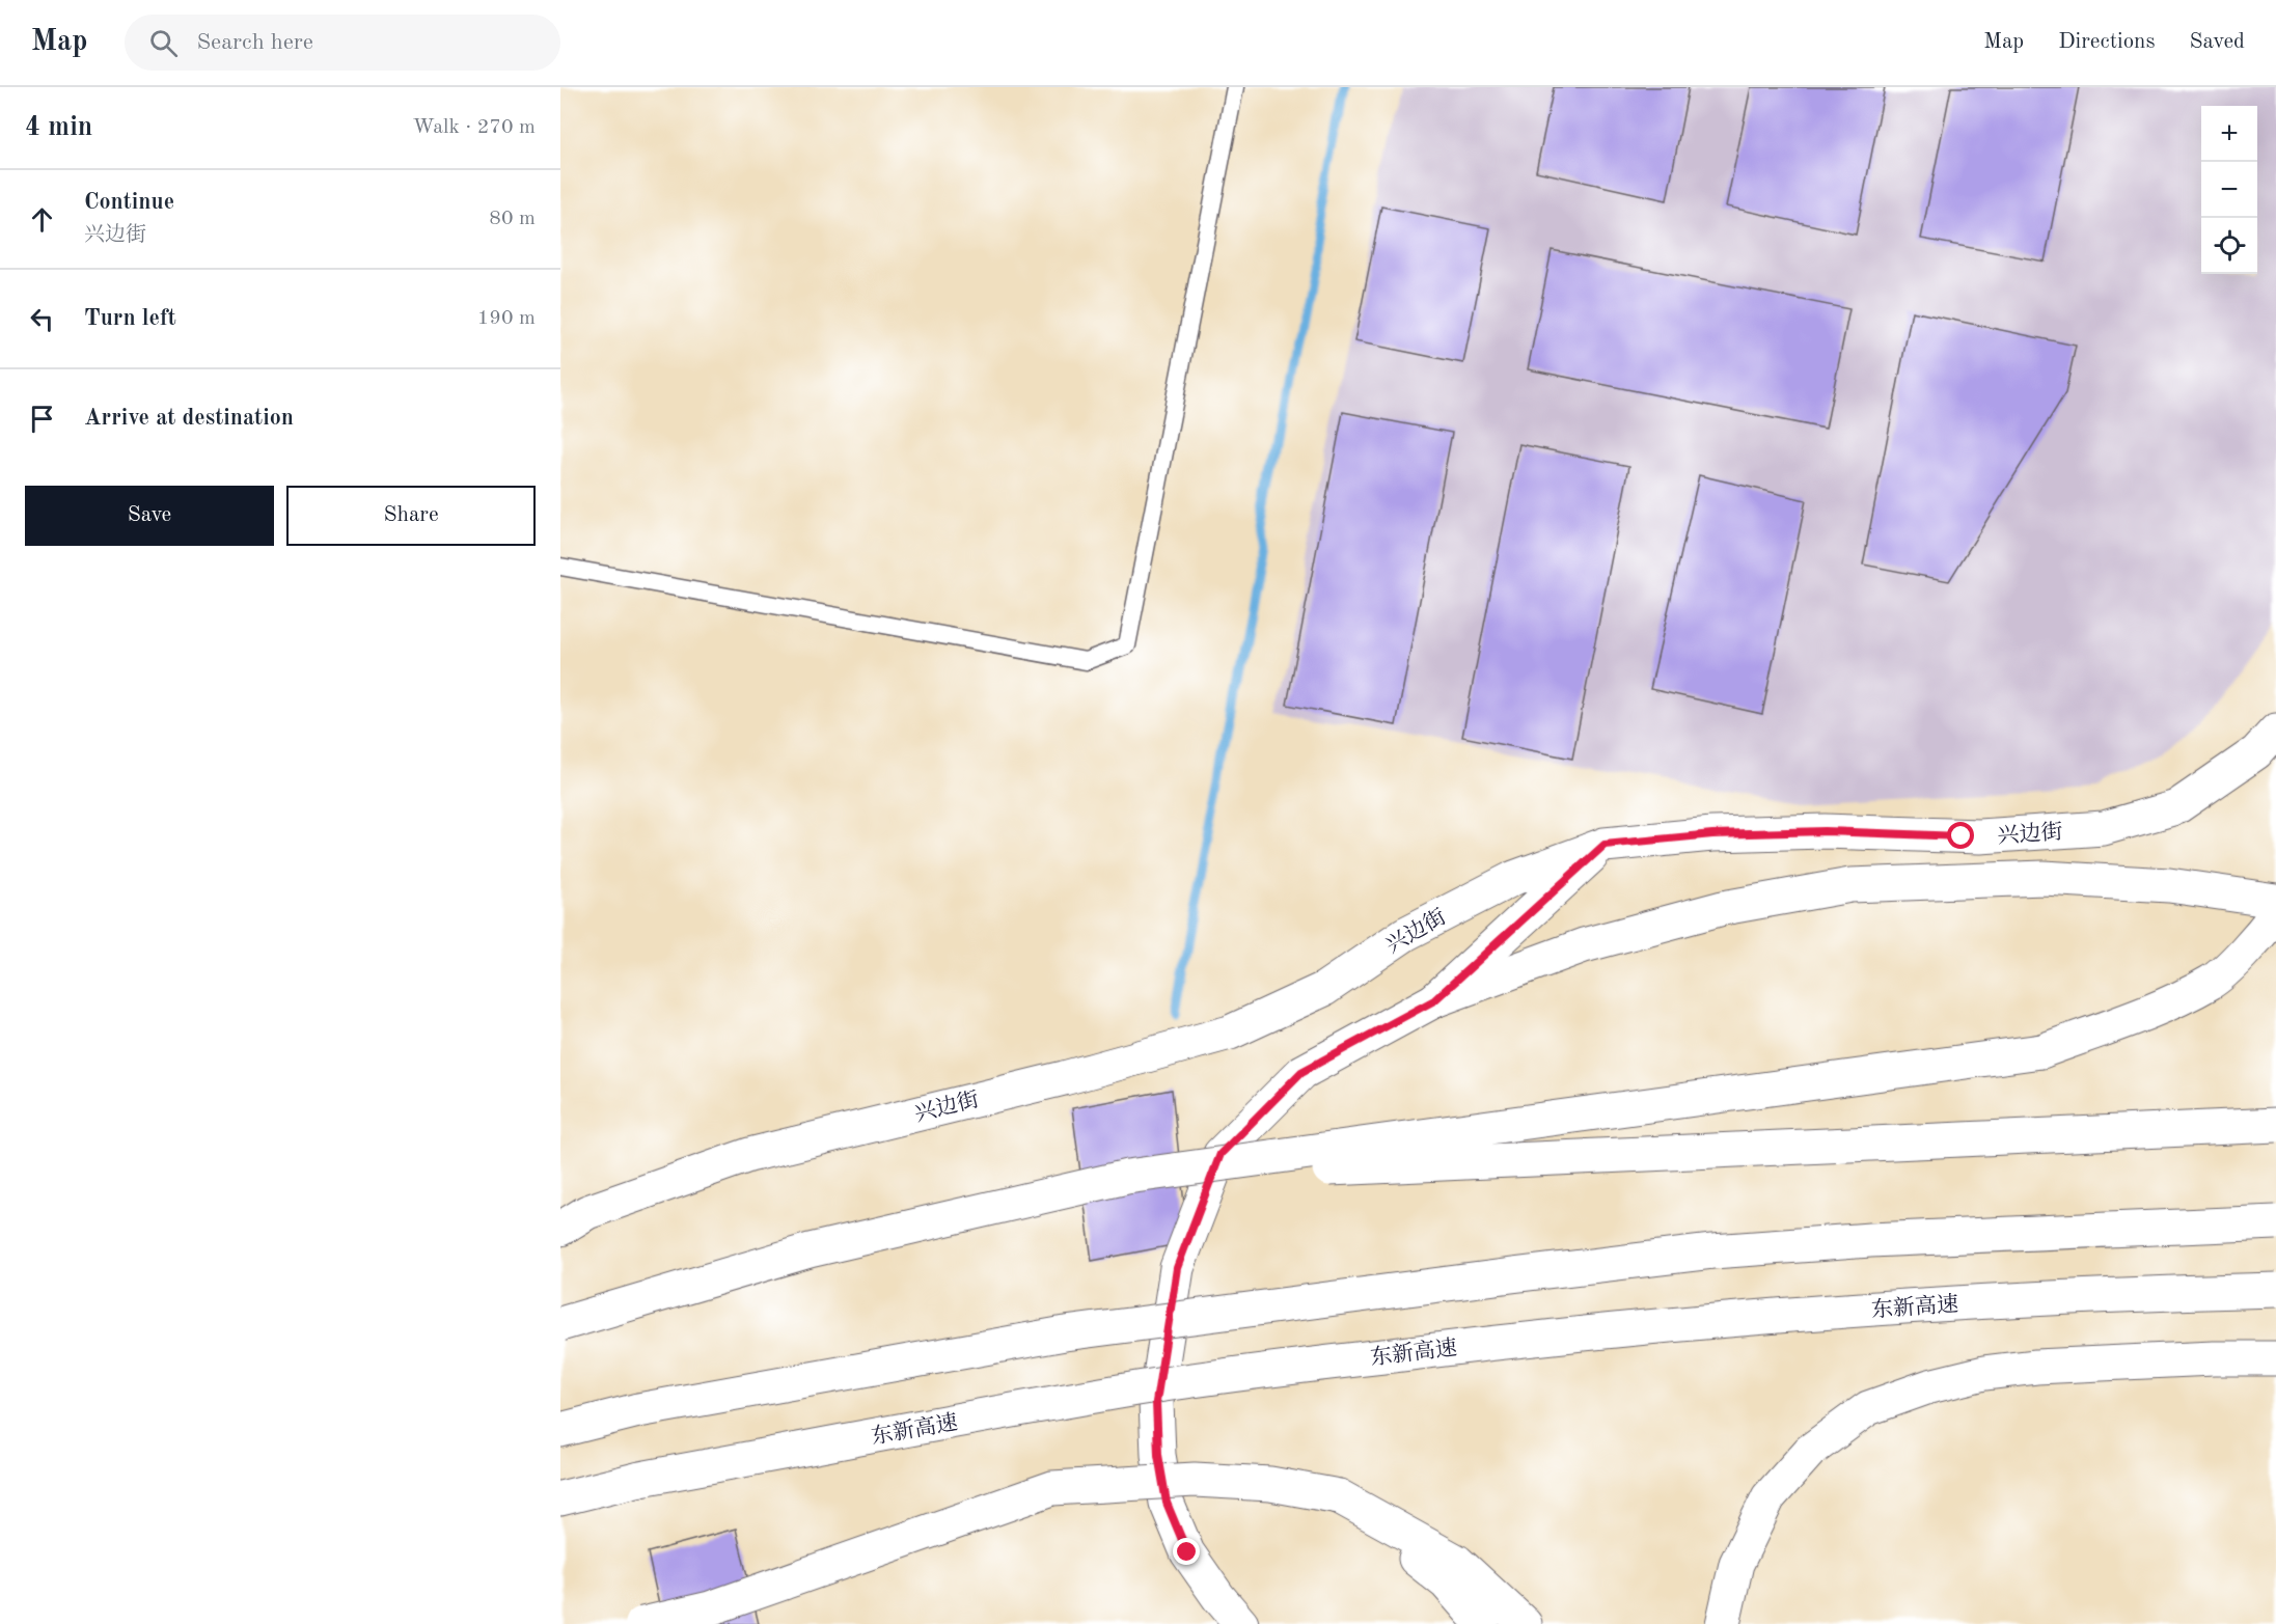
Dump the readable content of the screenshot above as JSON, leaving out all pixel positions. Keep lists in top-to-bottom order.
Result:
{
  "streets": {
    "main road": ["兴边街", "东新高速"]
  },
  "page": {
    "header": "Map",
    "search": "Search here",
    "nav": ["Map", "Directions", "Saved"],
    "heading": ["4 min", "Walk · 270 m"],
    "map_buttons": ["+", "−"],
    "list": [
      ["Continue", "兴边街", "80 m"],
      ["Turn left", "190 m"],
      "Arrive at destination"
    ],
    "buttons": ["Save", "Share"]
  }
}
